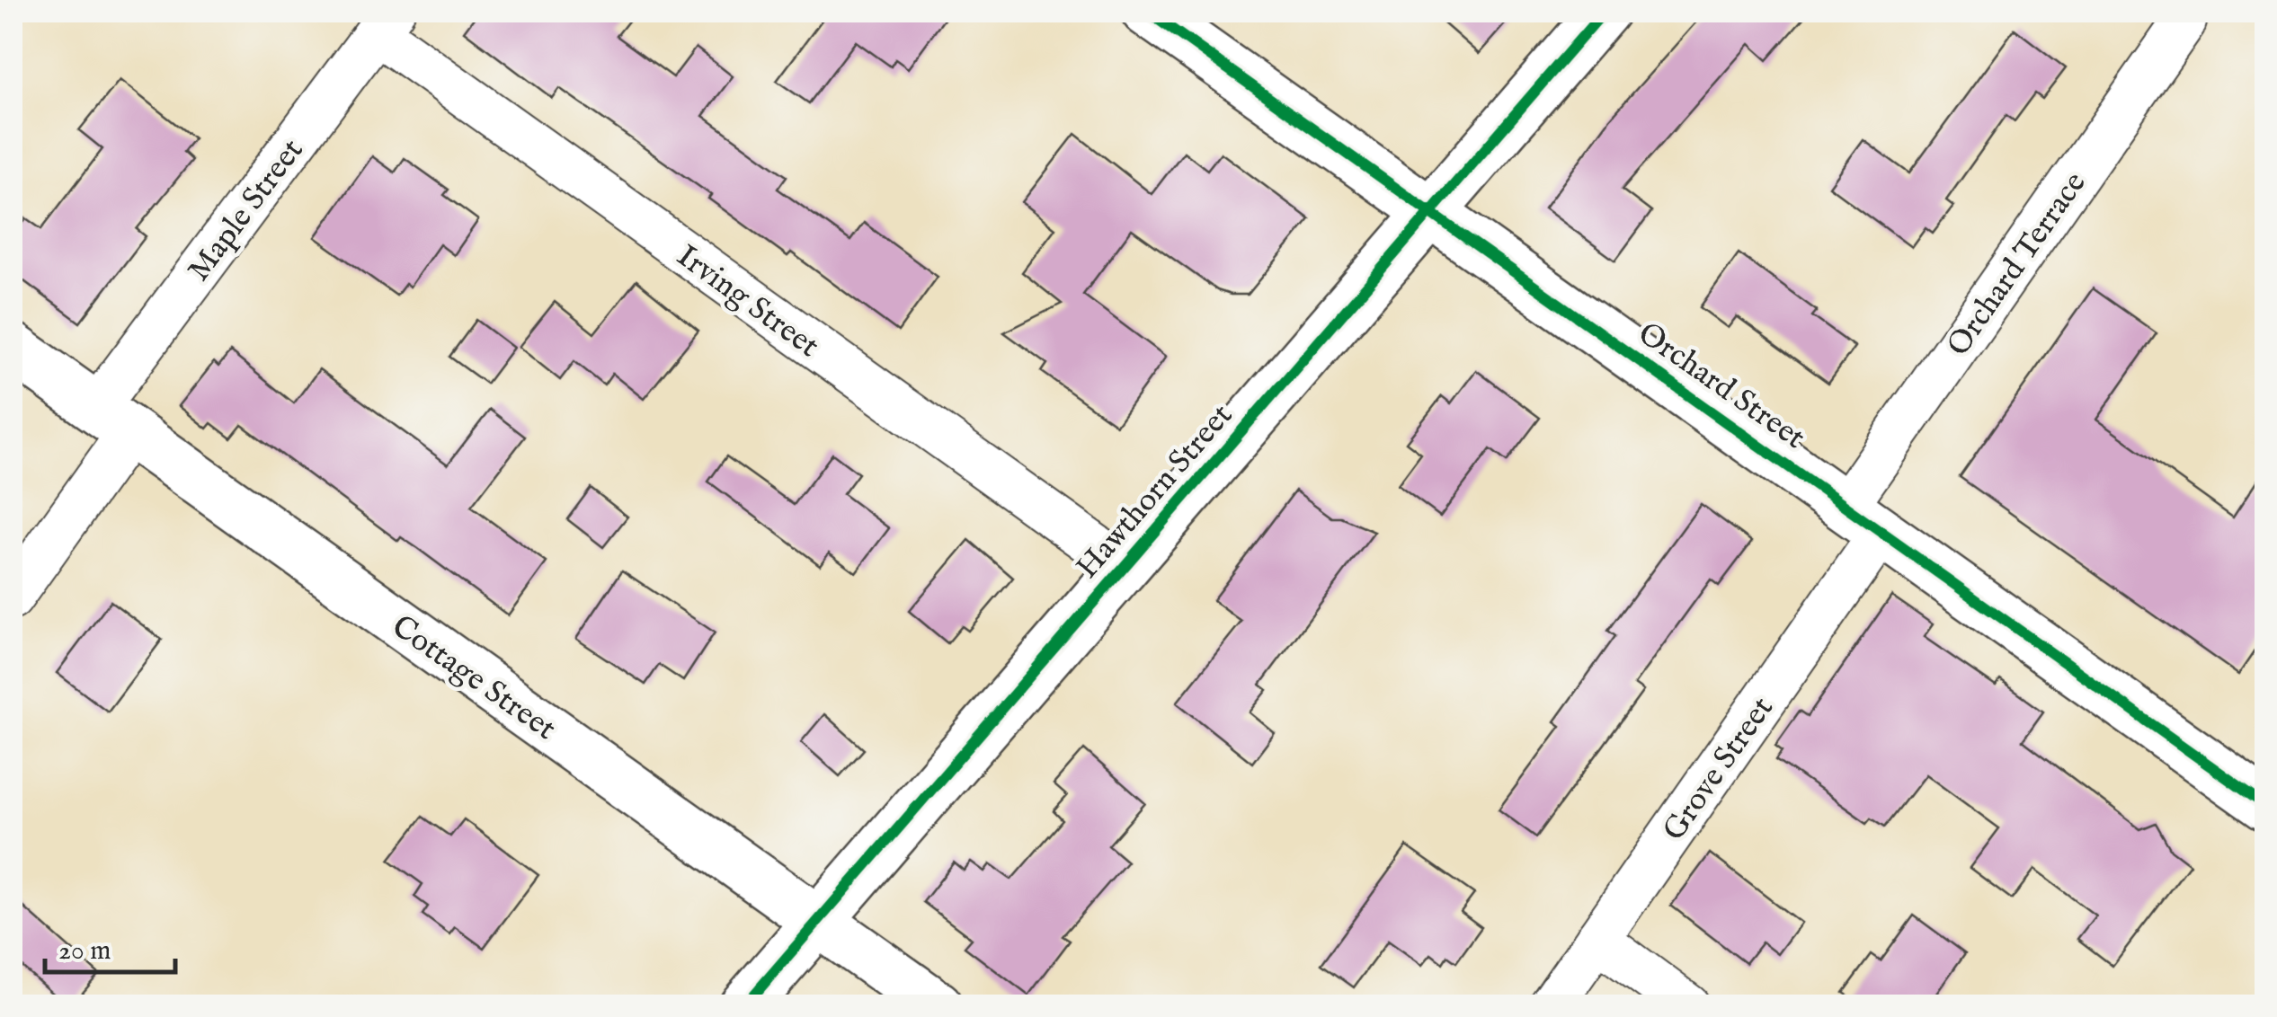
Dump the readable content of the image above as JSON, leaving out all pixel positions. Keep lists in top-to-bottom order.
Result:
{
  "streets": {
    "main road": ["Orchard Street", "Hawthorn Street", "Cottage Street"],
    "street": [
      "Maple Street",
      "Orchard Terrace",
      "Irving Street",
      "Grove Street"
    ]
  },
  "crossings": [
    ["Maple Street", "Irving Street"],
    ["Maple Street", "Cottage Street"],
    ["Orchard Terrace", "Orchard Street"],
    ["Orchard Terrace", "Grove Street"],
    ["Irving Street", "Hawthorn Street"],
    ["Orchard Street", "Hawthorn Street"],
    ["Orchard Street", "Grove Street"],
    ["Hawthorn Street", "Cottage Street"]
  ],
  "scale_bar": "20 m"
}
